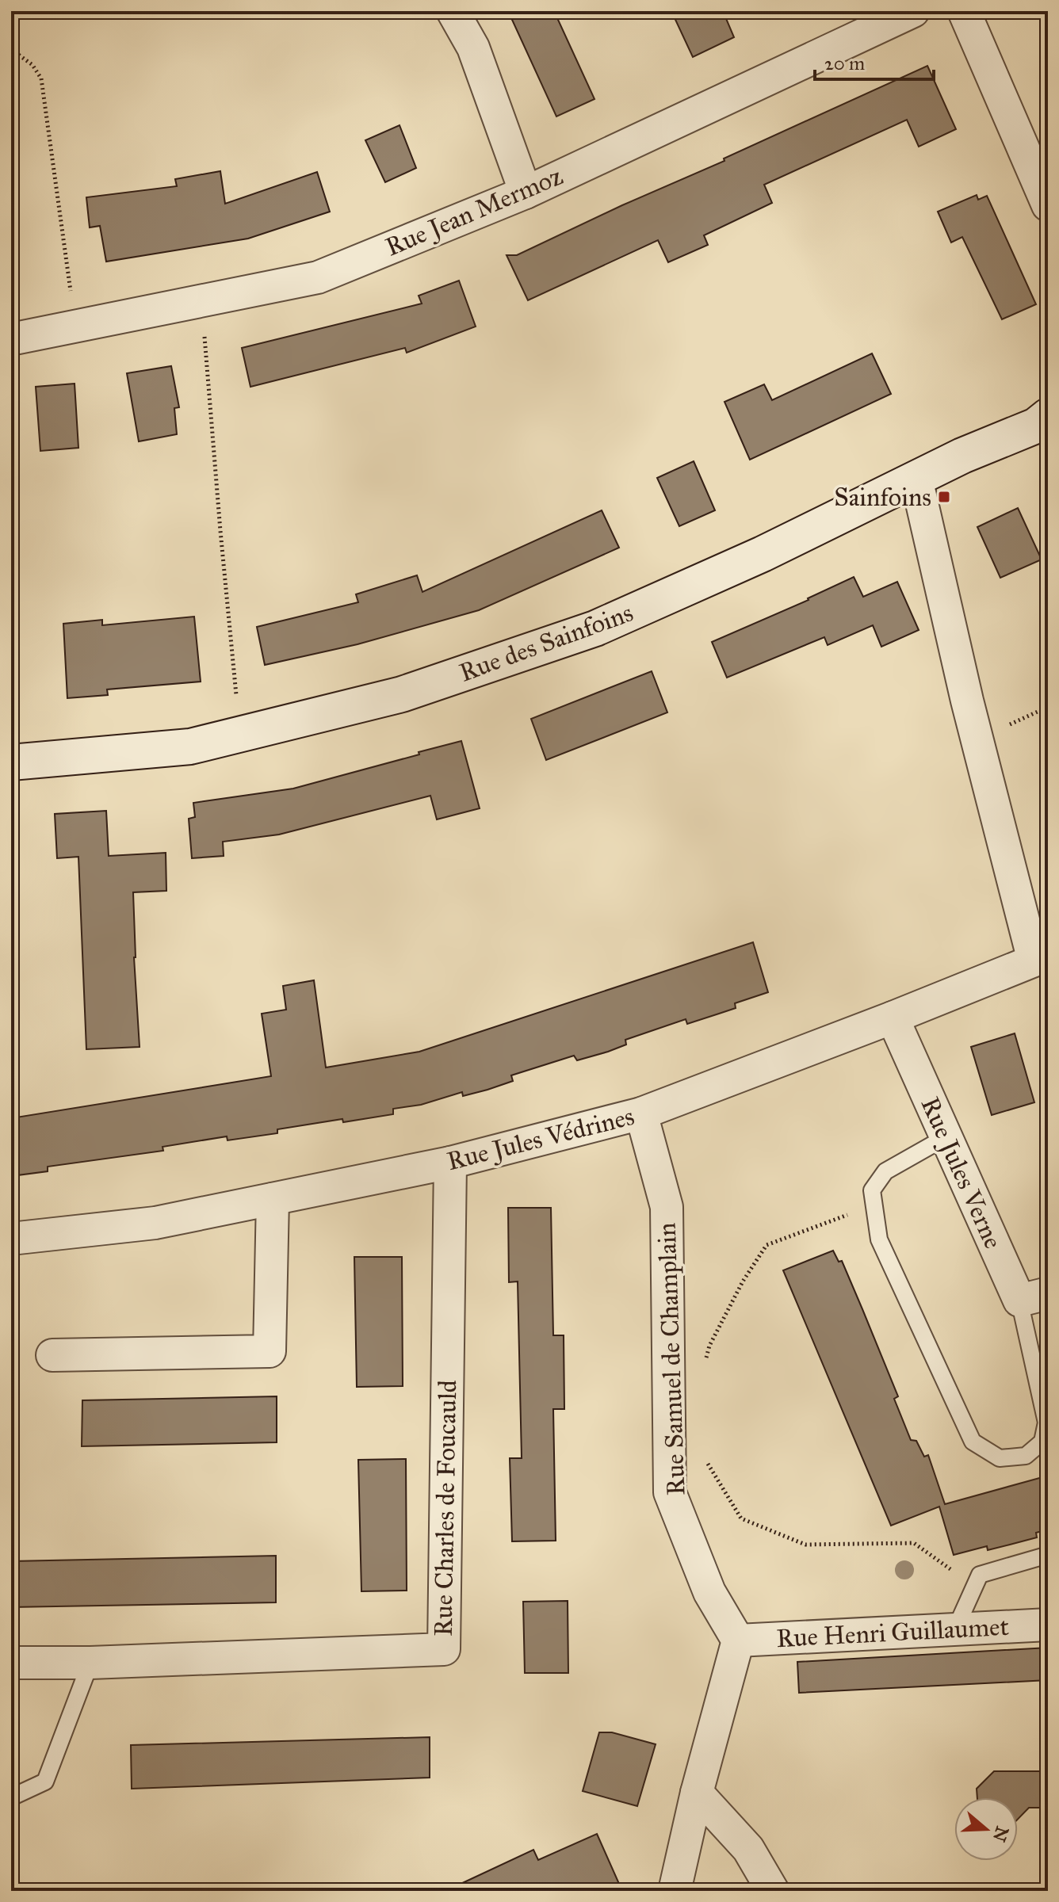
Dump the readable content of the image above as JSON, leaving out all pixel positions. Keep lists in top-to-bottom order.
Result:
{
  "streets": {
    "street": [
      "Rue Jean Mermoz",
      "Rue des Sainfoins",
      "Rue Jules Védrines",
      "Rue Jules Verne",
      "Rue Samuel de Champlain",
      "Rue Charles de Foucauld",
      "Rue Henri Guillaumet"
    ]
  },
  "crossings": [
    ["Rue Jules Védrines", "Rue Jules Verne"],
    ["Rue Jules Védrines", "Rue Samuel de Champlain"],
    ["Rue Jules Védrines", "Rue Charles de Foucauld"],
    ["Rue Samuel de Champlain", "Rue Henri Guillaumet"]
  ],
  "places": {
    "transit": ["Sainfoins"]
  },
  "scale_bar": "20 m",
  "north": "right"
}
